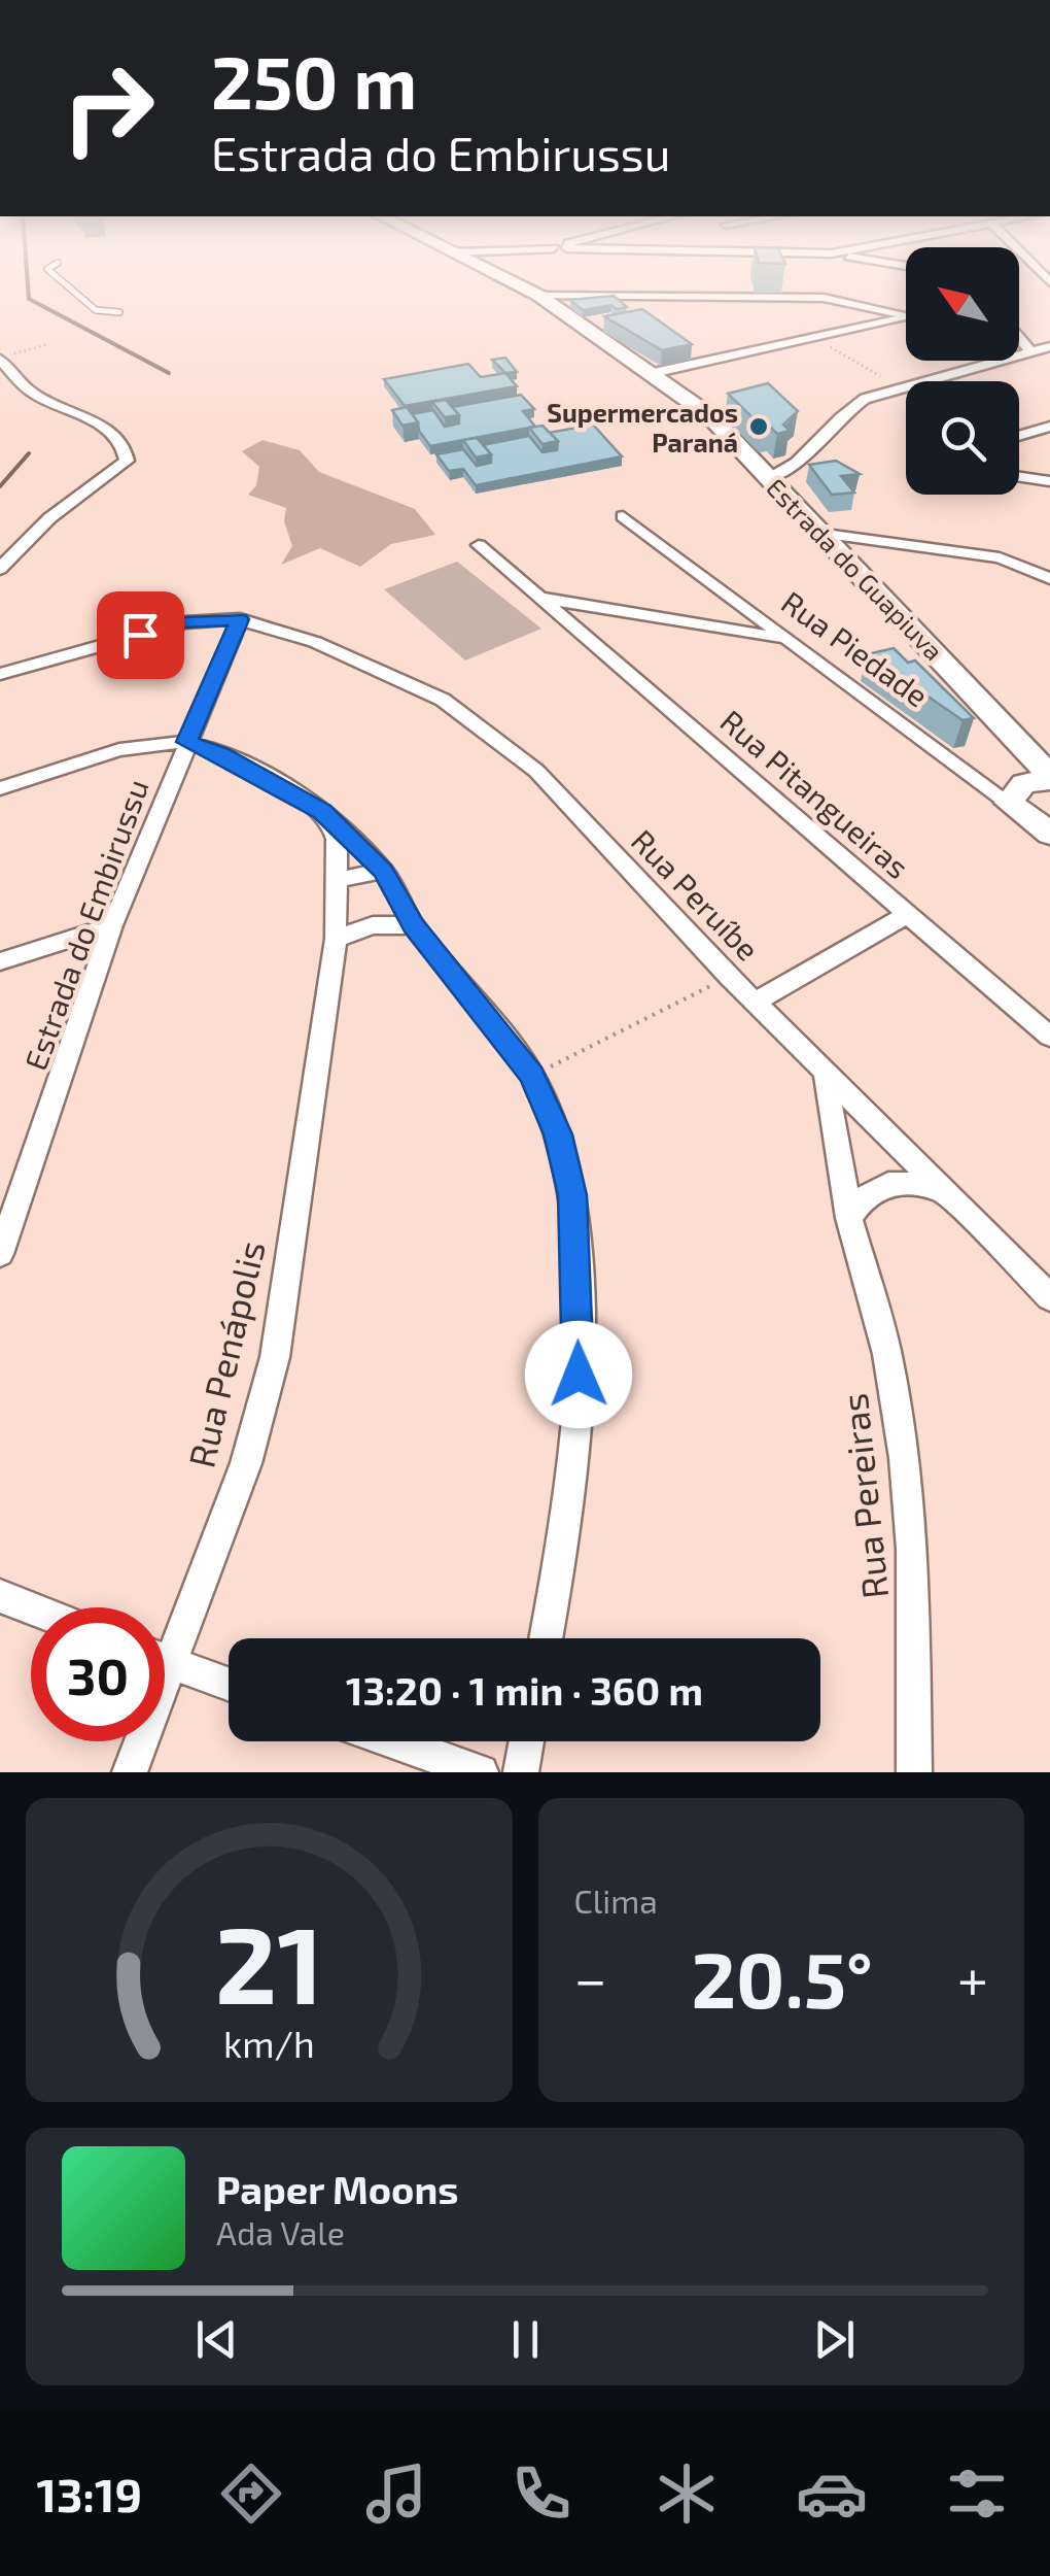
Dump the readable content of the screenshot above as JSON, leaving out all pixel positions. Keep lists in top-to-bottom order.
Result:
{
  "streets": {
    "street": [
      "Estrada do Guapiuva",
      "Rua Piedade",
      "Rua Pitangueiras",
      "Rua Peruíbe",
      "Estrada do Embirussu",
      "Rua Penápolis",
      "Rua Pereiras"
    ]
  },
  "crossings": [
    ["Estrada do Guapiuva", "Rua Piedade"],
    ["Rua Peruíbe", "Estrada do Embirussu"],
    ["Rua Peruíbe", "Rua Pereiras"]
  ],
  "places": ["Supermercados Paraná"],
  "north": "top left",
  "page": {
    "turn": ["250 m", "Estrada do Embirussu"],
    "limit": "30",
    "trip": "13:20 · 1 min · 360 m",
    "tile": "Clima",
    "heat": ["−", "20.5°", "+"],
    "song": ["Paper Moons", "Ada Vale"],
    "tabs": "13:19",
    "gauge": ["21", "km/h"]
  }
}
